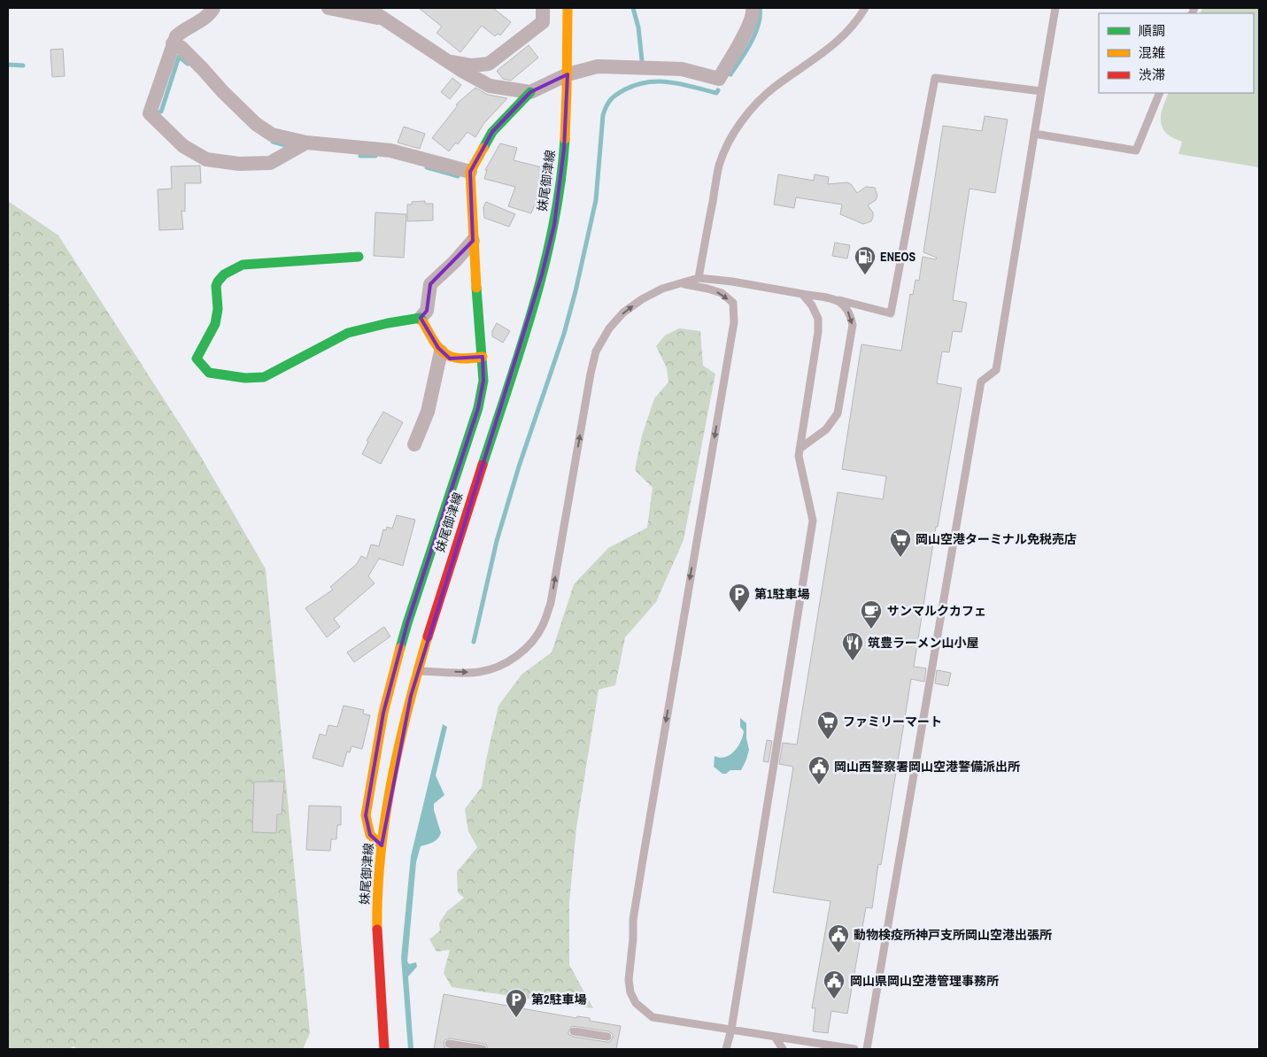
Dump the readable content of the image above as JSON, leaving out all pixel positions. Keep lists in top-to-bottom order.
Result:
{
  "streets": {
    "street": ["妹尾御津線"]
  },
  "places": {
    "fuel station": ["ENEOS"],
    "supermarket": ["岡山空港ターミナル免税売店", "ファミリーマート"],
    "parking": ["第1駐車場", "第2駐車場"],
    "cafe": ["サンマルクカフェ"],
    "restaurant": ["筑豊ラーメン山小屋"],
    "public building": ["岡山西警察署岡山空港警備派出所", "動物検疫所神戸支所岡山空港出張所", "岡山県岡山空港管理事務所"]
  },
  "legend": ["順調", "混雑", "渋滞"]
}
